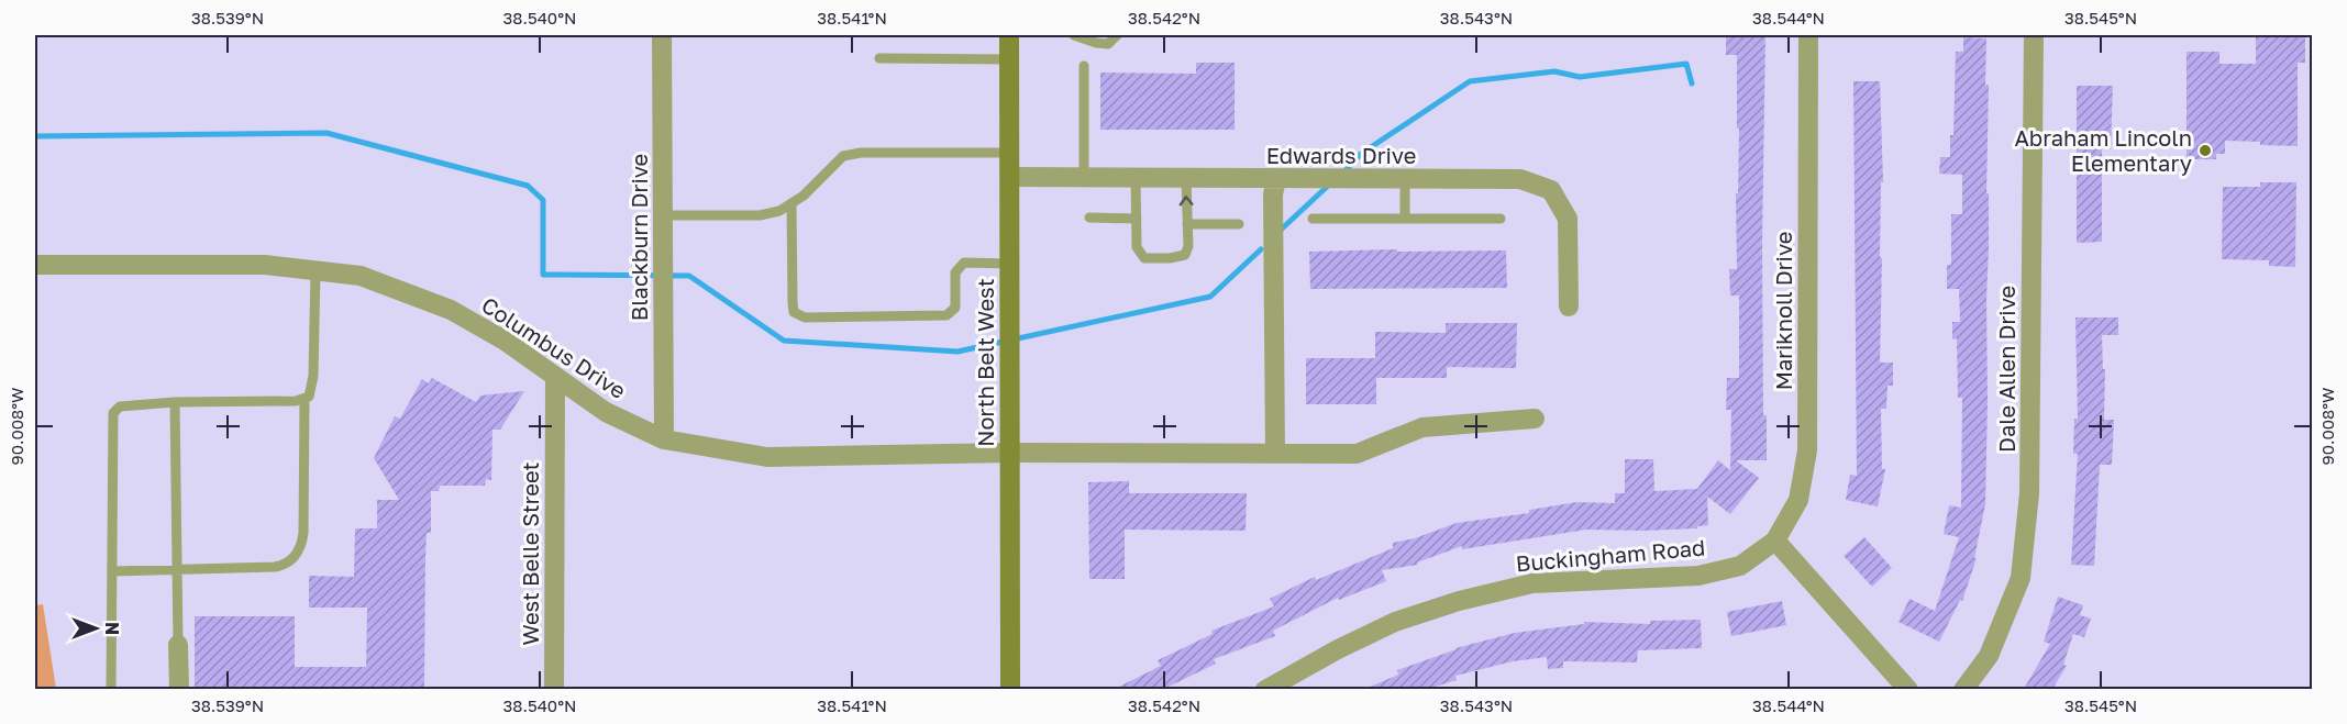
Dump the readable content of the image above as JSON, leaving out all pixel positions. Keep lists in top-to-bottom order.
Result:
{
  "streets": {
    "main road": ["North Belt West"],
    "street": [
      "Edwards Drive",
      "Blackburn Drive",
      "Mariknoll Drive",
      "Columbus Drive",
      "Dale Allen Drive",
      "West Belle Street",
      "Buckingham Road"
    ]
  },
  "crossings": [
    ["Edwards Drive", "North Belt West"],
    ["Blackburn Drive", "Columbus Drive"],
    ["Mariknoll Drive", "Buckingham Road"],
    ["Columbus Drive", "North Belt West"],
    ["Columbus Drive", "West Belle Street"]
  ],
  "places": ["Abraham Lincoln Elementary"],
  "north": "right",
  "coordinates": [
    "38.539°N",
    "38.540°N",
    "38.541°N",
    "38.542°N",
    "38.543°N",
    "38.544°N",
    "38.545°N",
    "90.008°W"
  ]
}
